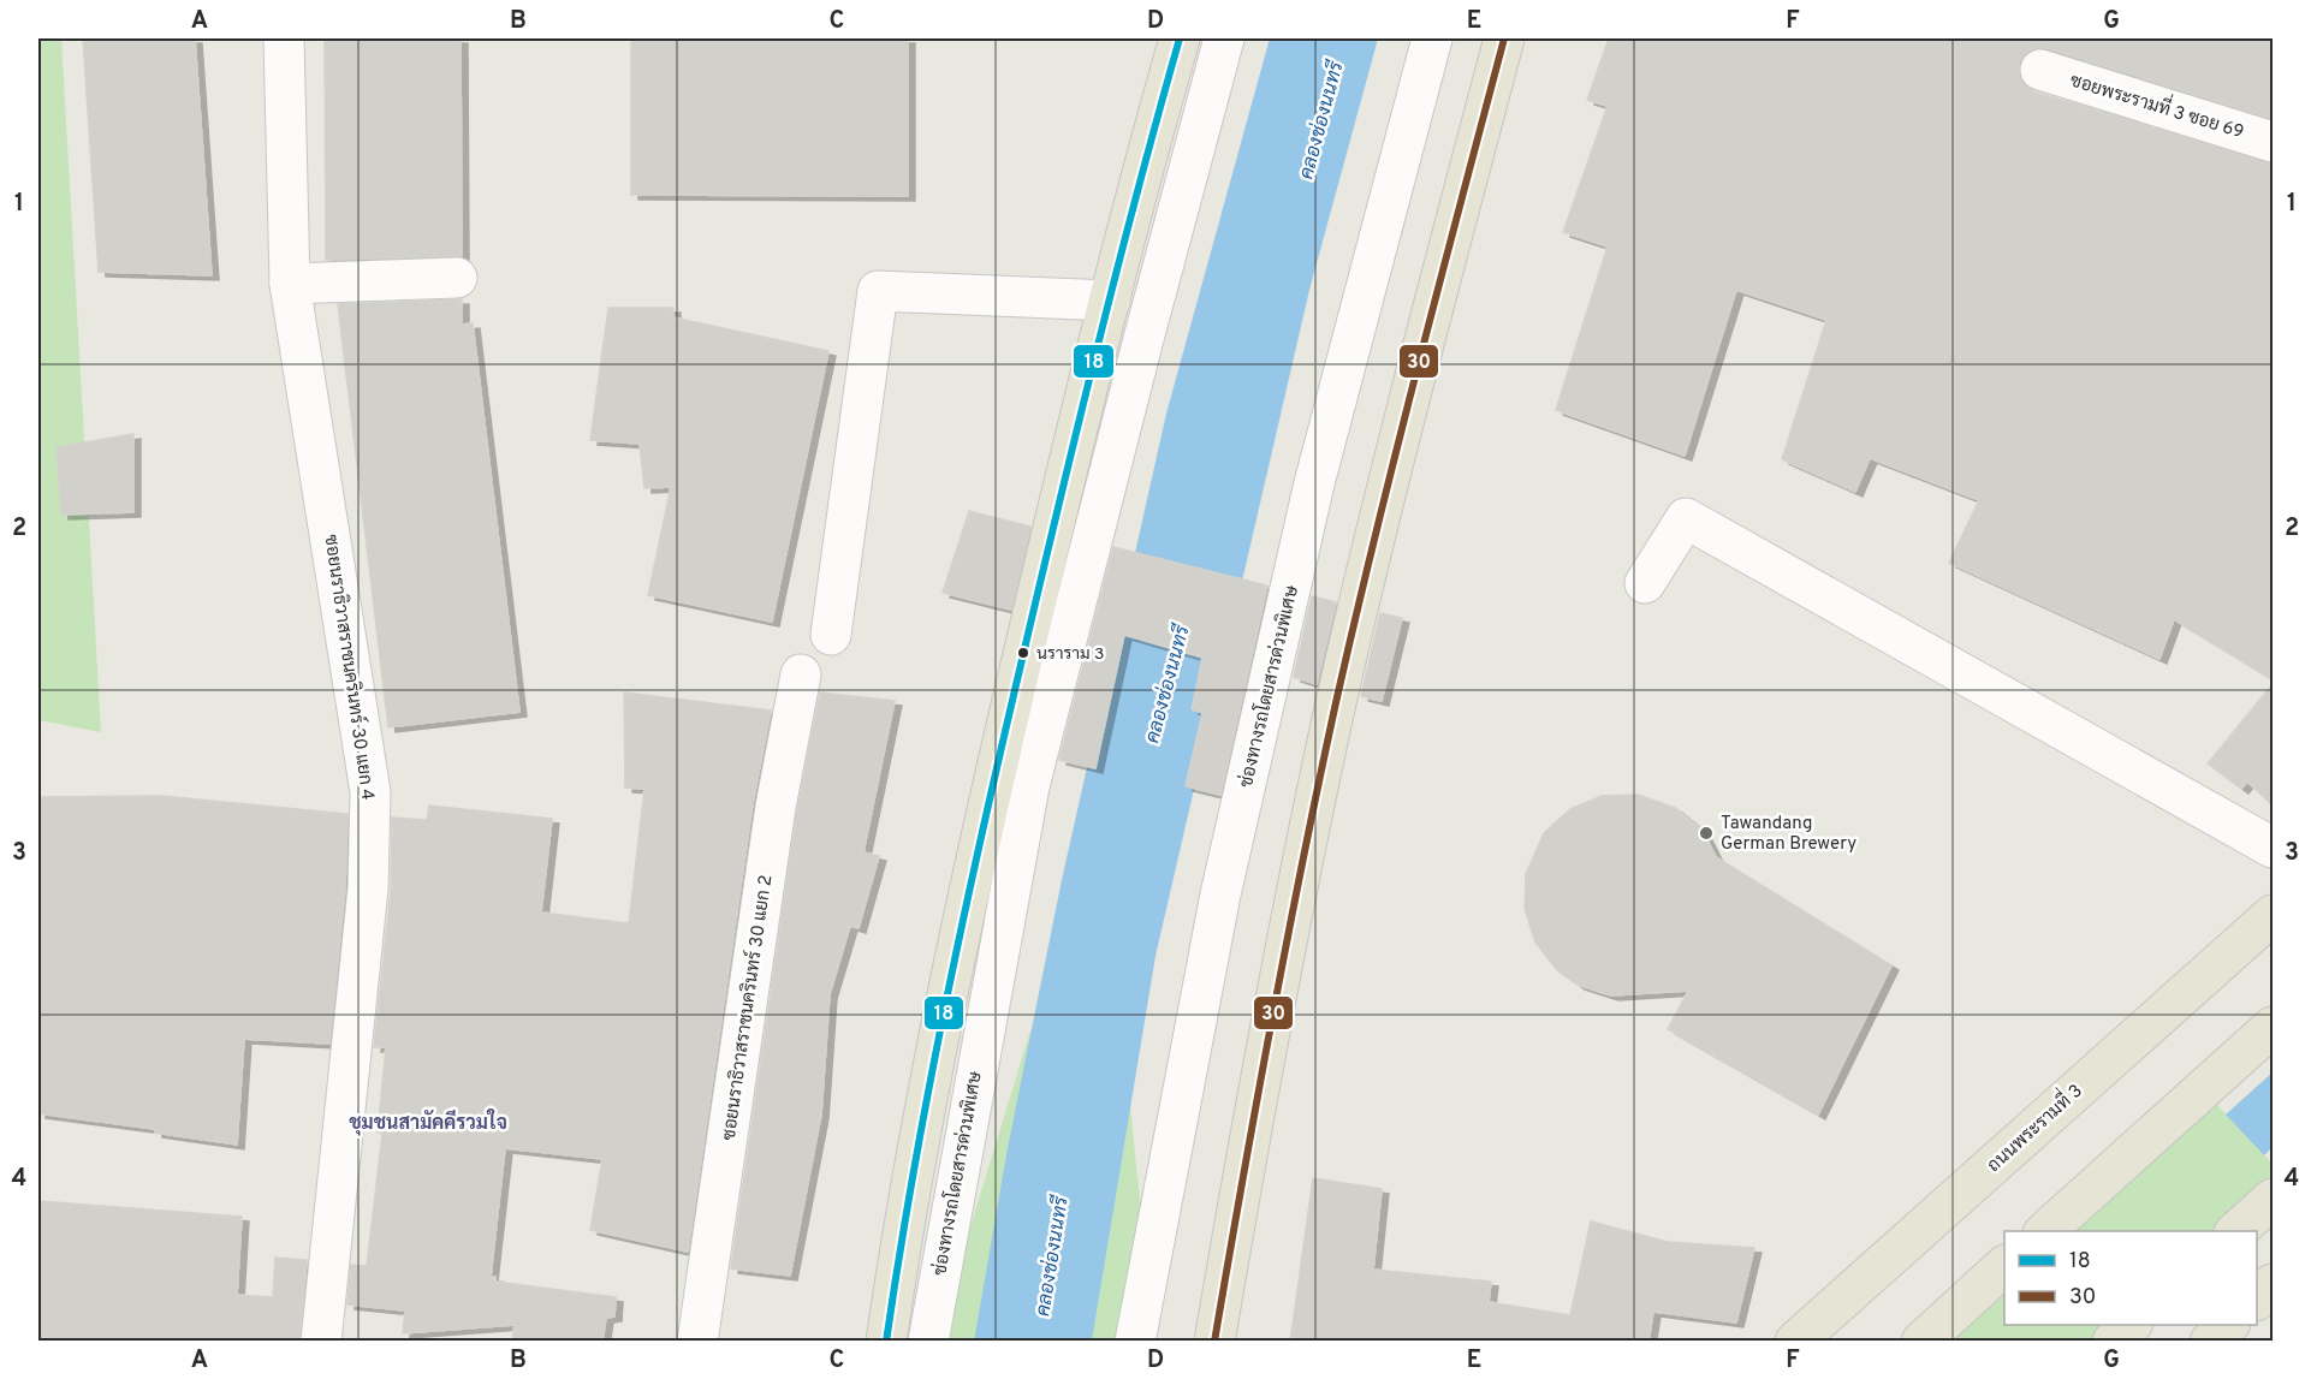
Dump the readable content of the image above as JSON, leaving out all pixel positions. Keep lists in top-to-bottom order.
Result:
{
  "streets": {
    "main road": ["ถนนพระรามที่ 3"],
    "street": [
      "ซอยพระรามที่ 3 ซอย 69",
      "ซอยนราธิวาสราชนครินทร์ 30 แยก 4",
      "ช่องทางรถโดยสารด่วนพิเศษ",
      "ซอยนราธิวาสราชนครินทร์ 30 แยก 2"
    ]
  },
  "districts": ["ชุมชนสามัคคีรวมใจ"],
  "water": ["คลองช่องนนทรี"],
  "places": ["นราราม 3", "Tawandang German Brewery"],
  "lines": ["transit line 18", "transit line 30"],
  "legend": ["18", "30"],
  "grid": {
    "columns": [
      "A",
      "B",
      "C",
      "D",
      "E",
      "F",
      "G"
    ],
    "rows": [
      "1",
      "2",
      "3",
      "4"
    ]
  }
}
